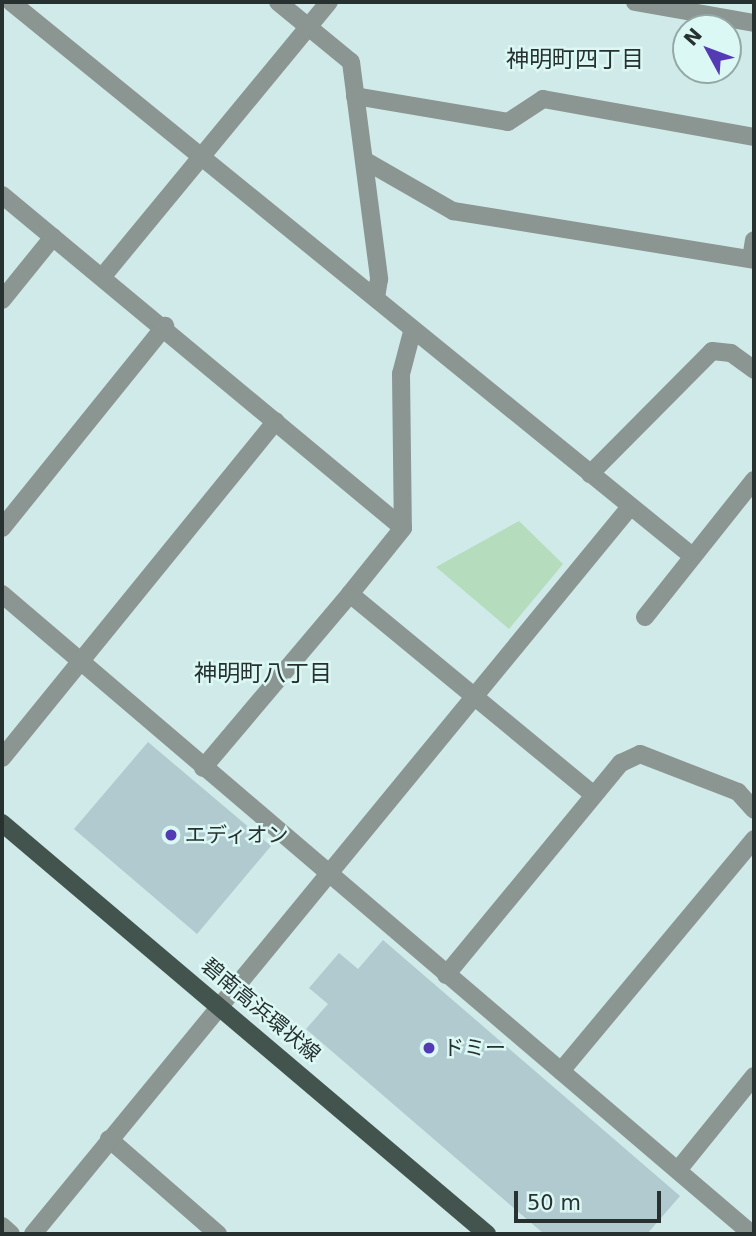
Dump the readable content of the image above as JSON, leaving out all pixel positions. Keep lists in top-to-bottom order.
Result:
{
  "streets": {
    "main road": ["碧南高浜環状線"]
  },
  "districts": ["神明町四丁目", "神明町八丁目"],
  "places": ["エディオン", "ドミー"],
  "scale_bar": "50 m",
  "north": "top left"
}
